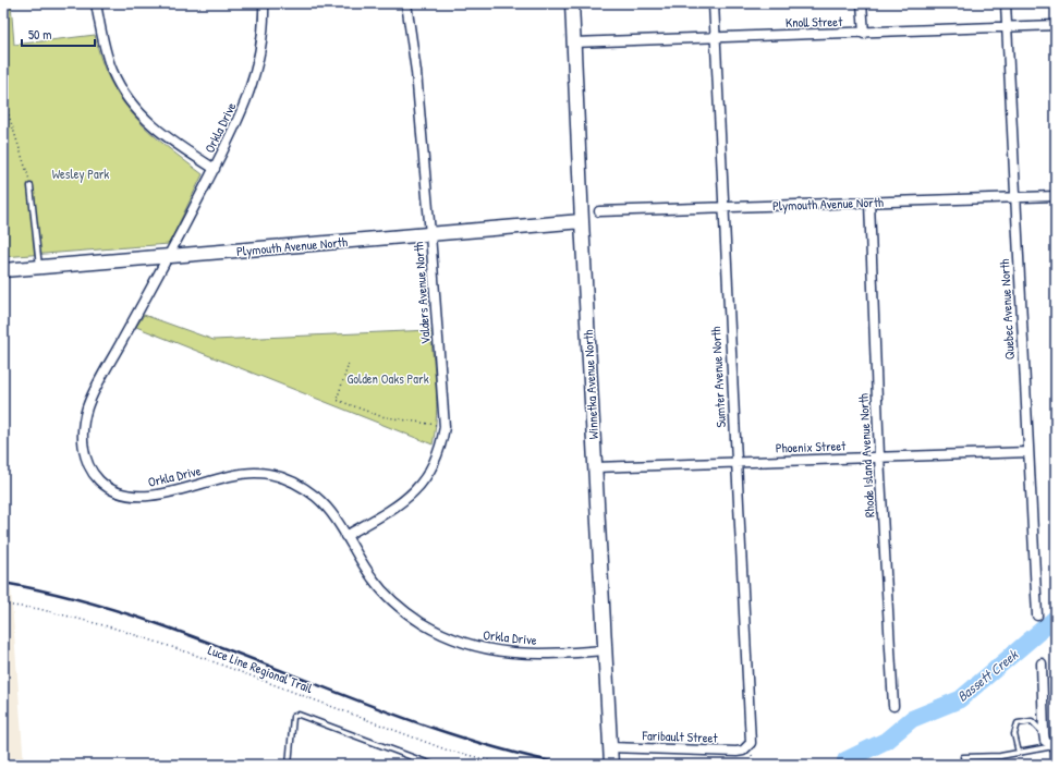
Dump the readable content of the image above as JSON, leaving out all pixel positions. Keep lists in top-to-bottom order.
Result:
{
  "streets": {
    "main road": ["Plymouth Avenue North", "Winnetka Avenue North"],
    "street": [
      "Knoll Street",
      "Orkla Drive",
      "Valders Avenue North",
      "Quebec Avenue North",
      "Sumter Avenue North",
      "Phoenix Street",
      "Rhode Island Avenue North",
      "Faribault Street"
    ],
    "path": ["Luce Line Regional Trail"]
  },
  "crossings": [
    ["Knoll Street", "Quebec Avenue North"],
    ["Knoll Street", "Sumter Avenue North"],
    ["Knoll Street", "Winnetka Avenue North"],
    ["Orkla Drive", "Plymouth Avenue North"],
    ["Orkla Drive", "Valders Avenue North"],
    ["Orkla Drive", "Winnetka Avenue North"],
    ["Plymouth Avenue North", "Valders Avenue North"],
    ["Plymouth Avenue North", "Quebec Avenue North"],
    ["Plymouth Avenue North", "Sumter Avenue North"],
    ["Plymouth Avenue North", "Winnetka Avenue North"],
    ["Plymouth Avenue North", "Rhode Island Avenue North"],
    ["Quebec Avenue North", "Phoenix Street"],
    ["Sumter Avenue North", "Phoenix Street"],
    ["Sumter Avenue North", "Faribault Street"],
    ["Winnetka Avenue North", "Phoenix Street"],
    ["Winnetka Avenue North", "Faribault Street"],
    ["Phoenix Street", "Rhode Island Avenue North"]
  ],
  "water": ["Bassett Creek"],
  "parks": ["Wesley Park", "Golden Oaks Park"],
  "scale_bar": "50 m"
}
